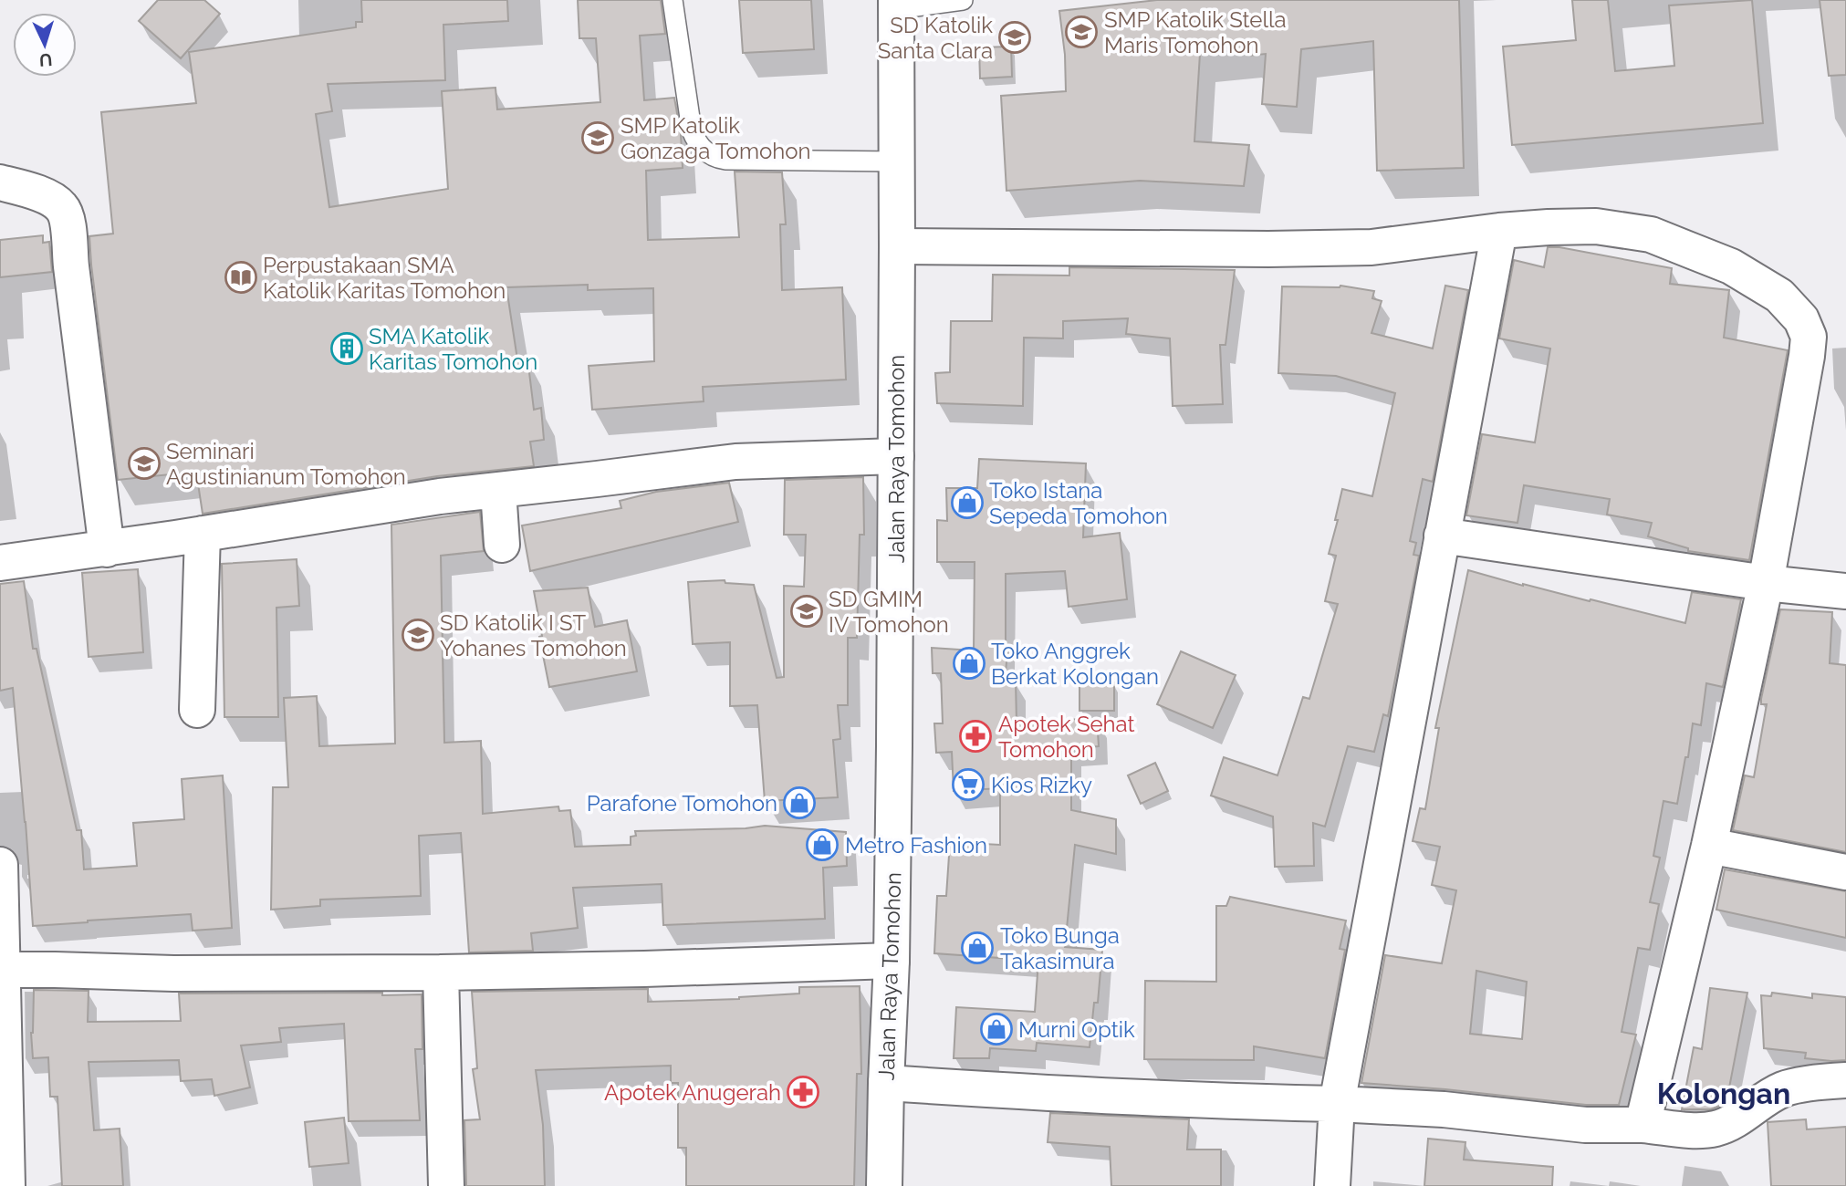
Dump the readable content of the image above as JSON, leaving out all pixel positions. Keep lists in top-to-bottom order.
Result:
{
  "streets": {
    "main road": ["Jalan Raya Tomohon"]
  },
  "districts": ["Kolongan"],
  "places": {
    "school or university": [
      "SMP Katolik Stella Maris Tomohon",
      "SD Katolik Santa Clara",
      "SMP Katolik Gonzaga Tomohon",
      "Seminari Agustinianum Tomohon",
      "SD GMIM IV Tomohon",
      "SD Katolik I ST Yohanes Tomohon"
    ],
    "library": ["Perpustakaan SMA Katolik Karitas Tomohon"],
    "building": ["SMA Katolik Karitas Tomohon"],
    "shop": [
      "Toko Istana Sepeda Tomohon",
      "Toko Anggrek Berkat Kolongan",
      "Parafone Tomohon",
      "Metro Fashion",
      "Toko Bunga Takasimura",
      "Murni Optik"
    ],
    "pharmacy": ["Apotek Sehat Tomohon", "Apotek Anugerah"],
    "supermarket": ["Kios Rizky"]
  },
  "north": "bottom"
}
